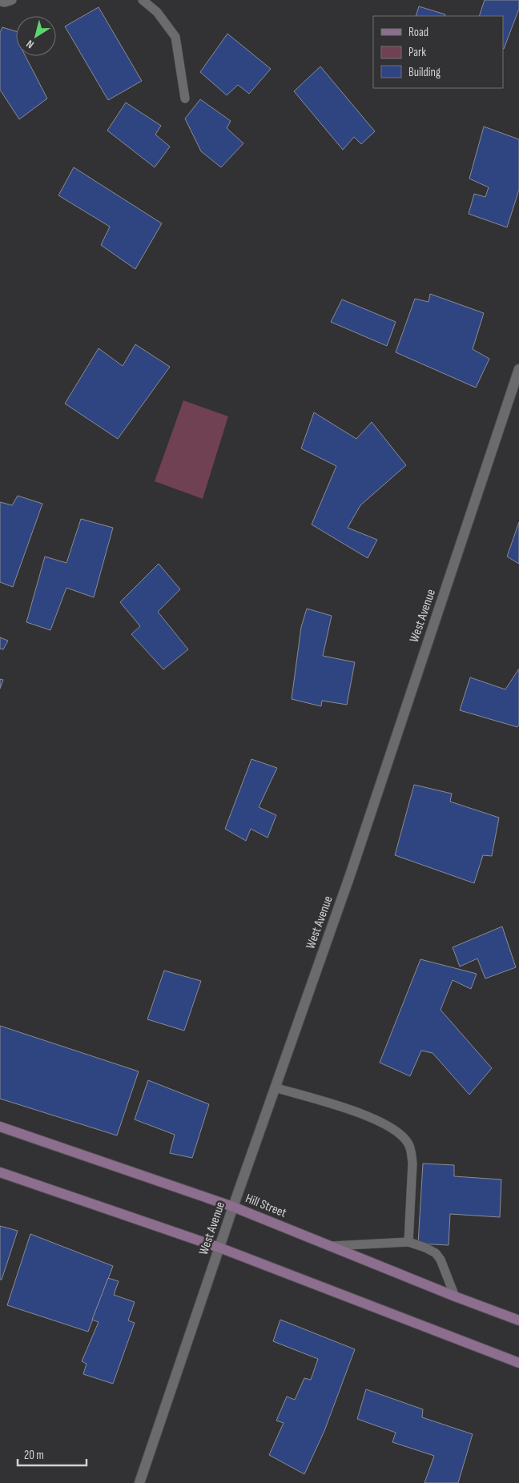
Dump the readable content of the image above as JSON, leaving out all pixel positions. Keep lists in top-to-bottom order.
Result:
{
  "streets": {
    "main road": ["Hill Street"],
    "street": ["West Avenue"]
  },
  "crossings": [
    ["West Avenue", "Hill Street"]
  ],
  "legend": ["Road", "Park", "Building"],
  "scale_bar": "20 m",
  "north": "bottom left"
}
